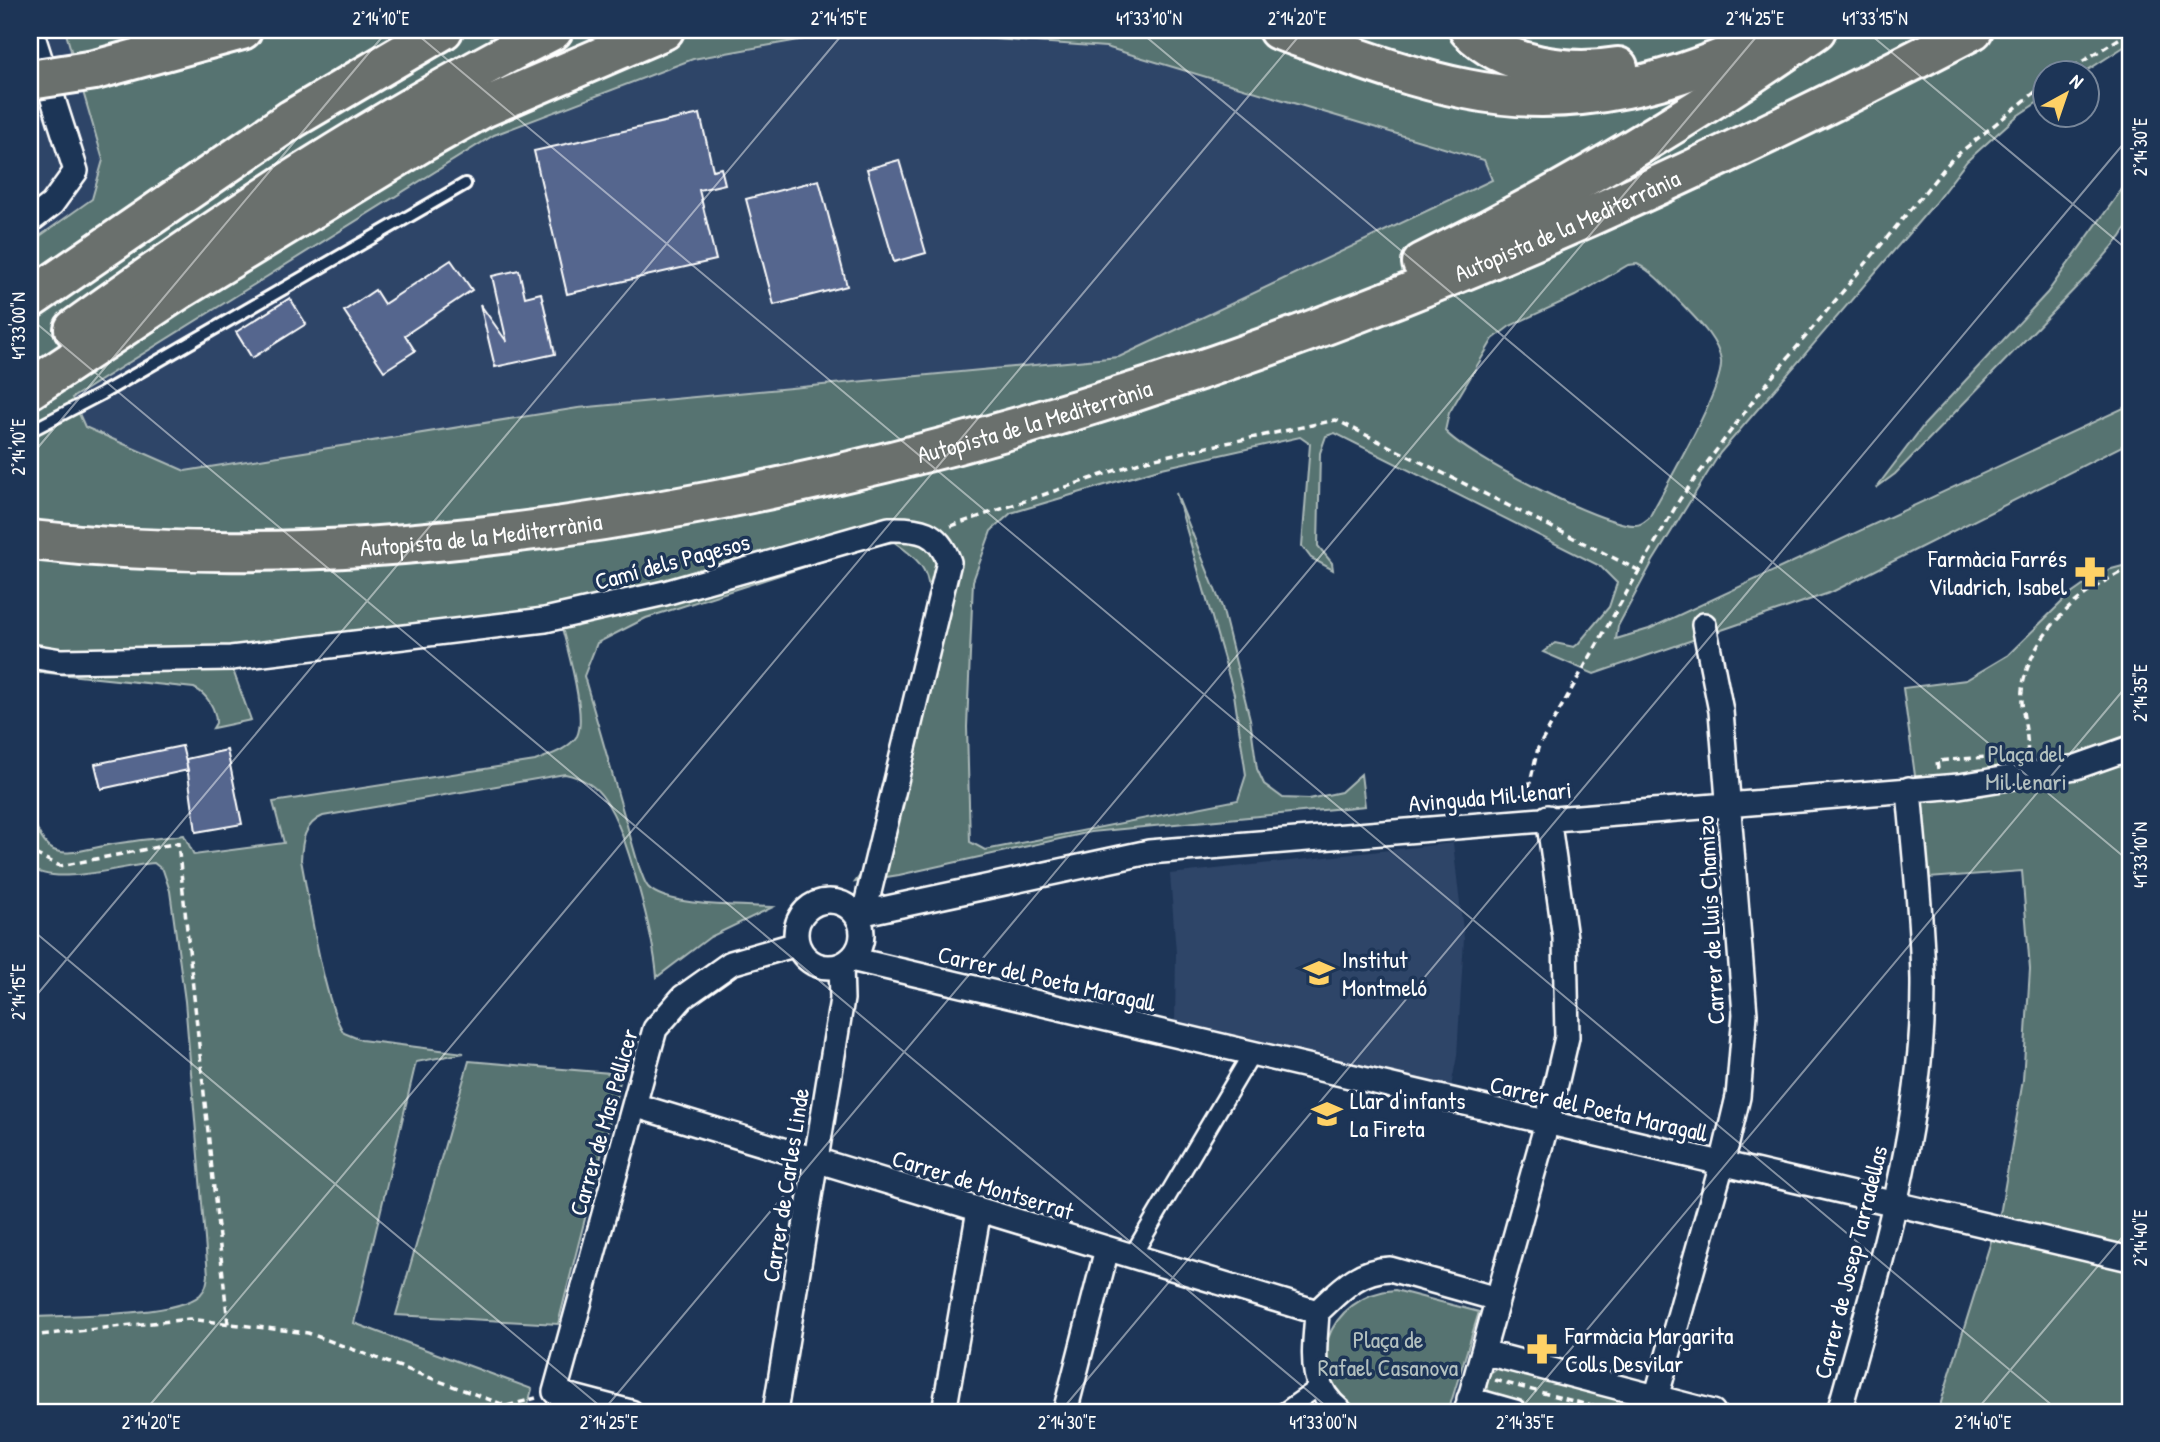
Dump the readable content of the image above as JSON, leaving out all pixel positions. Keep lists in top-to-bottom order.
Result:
{
  "streets": {
    "highway": ["Autopista de la Mediterrània"],
    "street": [
      "Camí dels Pagesos",
      "Avinguda Mil·lenari",
      "Carrer de Lluís Chamizo",
      "Carrer del Poeta Maragall",
      "Carrer de Mas Pellicer",
      "Carrer de Montserrat",
      "Carrer de Carles Linde",
      "Carrer de Josep Tarradellas"
    ]
  },
  "crossings": [
    ["Avinguda Mil·lenari", "Carrer de Lluís Chamizo"],
    ["Avinguda Mil·lenari", "Carrer del Poeta Maragall"],
    ["Avinguda Mil·lenari", "Carrer de Mas Pellicer"],
    ["Avinguda Mil·lenari", "Carrer de Carles Linde"],
    ["Avinguda Mil·lenari", "Carrer de Josep Tarradellas"],
    ["Carrer de Lluís Chamizo", "Carrer del Poeta Maragall"],
    ["Carrer del Poeta Maragall", "Carrer de Mas Pellicer"],
    ["Carrer del Poeta Maragall", "Carrer de Carles Linde"],
    ["Carrer del Poeta Maragall", "Carrer de Josep Tarradellas"],
    ["Carrer de Mas Pellicer", "Carrer de Montserrat"],
    ["Carrer de Mas Pellicer", "Carrer de Carles Linde"],
    ["Carrer de Montserrat", "Carrer de Carles Linde"]
  ],
  "parks": ["Plaça del Mil·lenari", "Plaça de Rafael Casanova"],
  "places": {
    "pharmacy": ["Farmàcia Farrés Viladrich, Isabel", "Farmàcia Margarita Colls Desvilar"],
    "school or university": ["Institut Montmeló", "Llar d'infants La Fireta"]
  },
  "north": "top right",
  "coordinates": [
    "2°14'10\"E",
    "2°14'15\"E",
    "41°33'10\"N",
    "2°14'20\"E",
    "2°14'25\"E",
    "41°33'15\"N",
    "2°14'30\"E",
    "41°33'00\"N",
    "2°14'35\"E",
    "2°14'40\"E"
  ]
}
